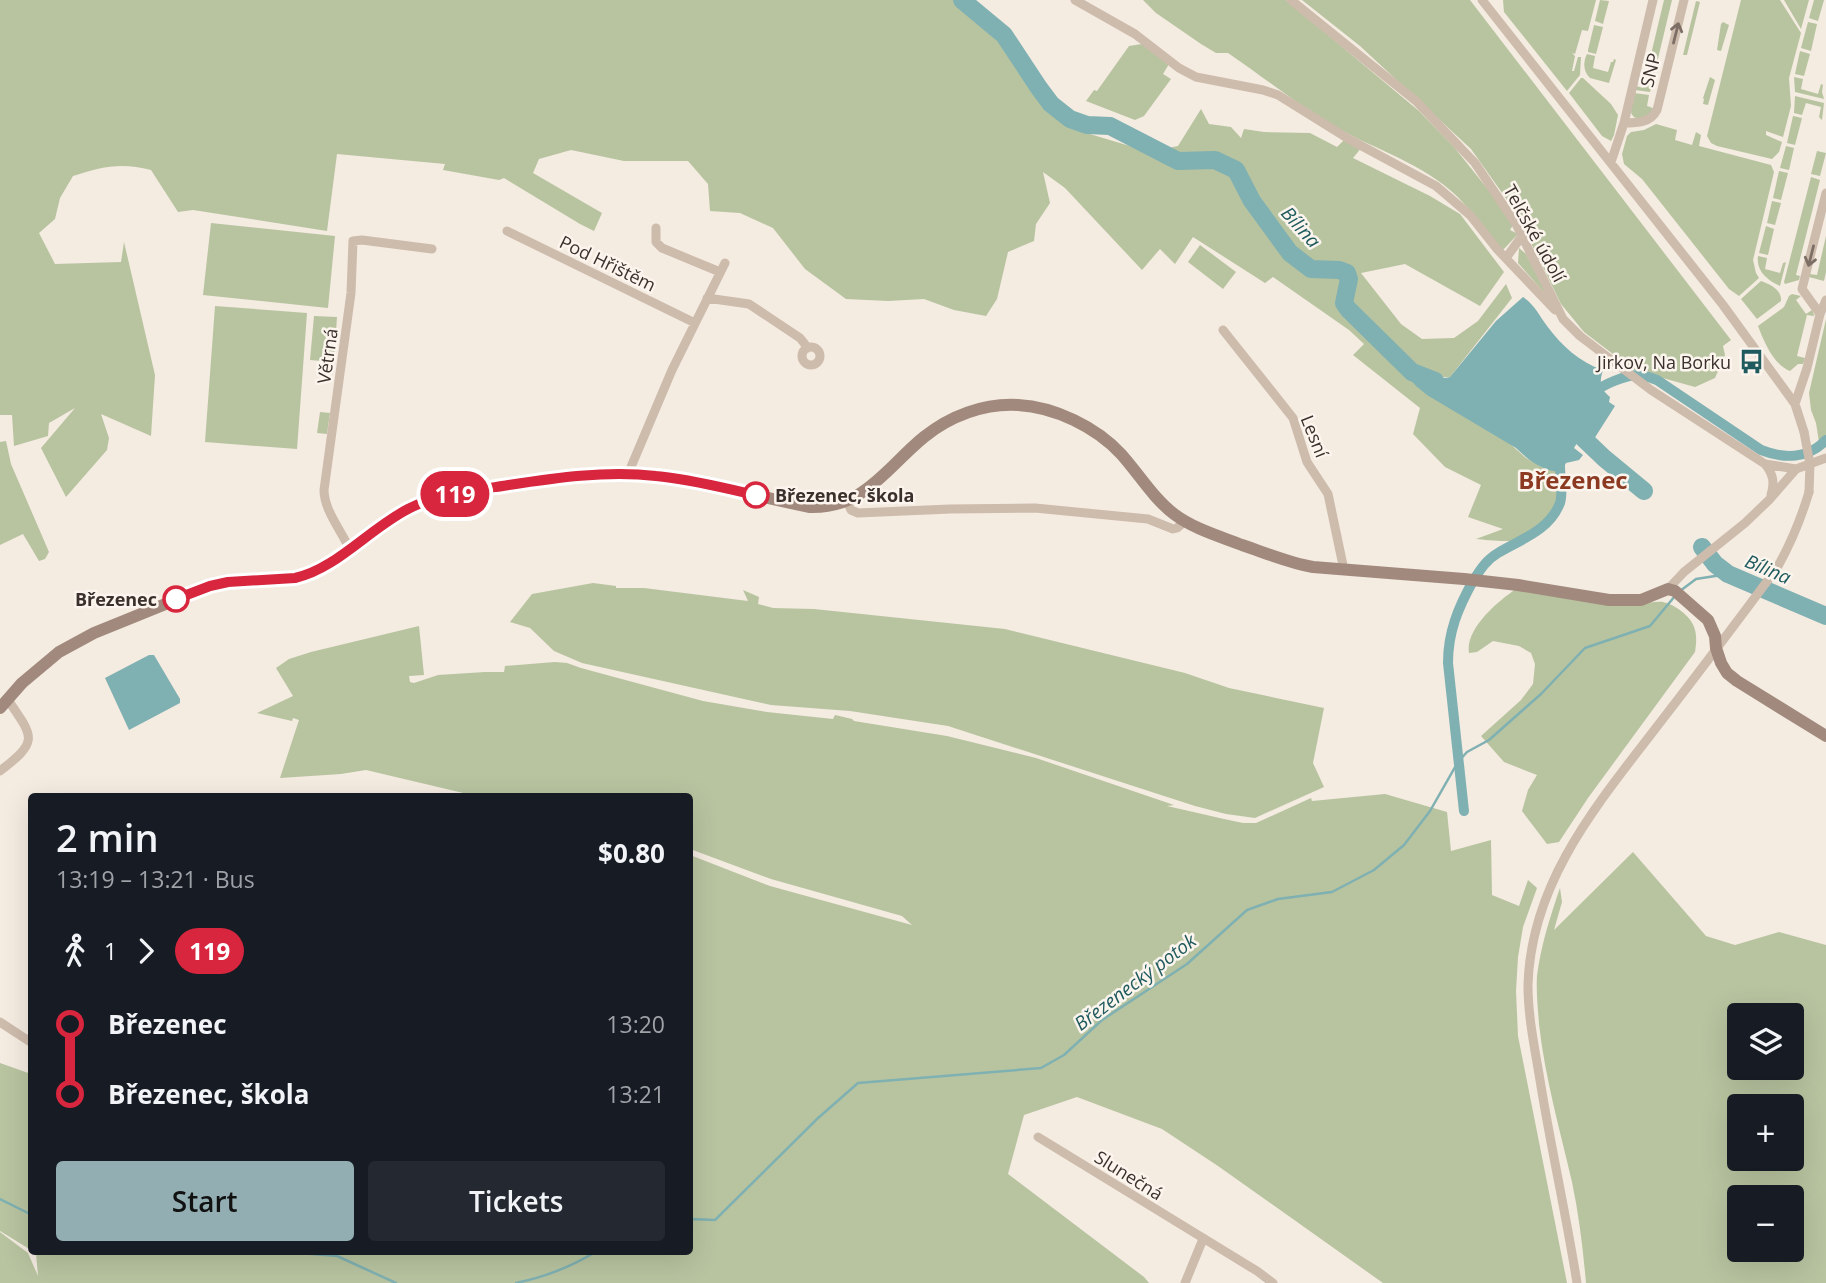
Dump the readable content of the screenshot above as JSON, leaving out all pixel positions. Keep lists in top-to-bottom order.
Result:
{
  "streets": {
    "street": [
      "SNP",
      "Telčské údolí",
      "Pod Hřištěm",
      "Větrná",
      "Lesní",
      "Slunečná"
    ]
  },
  "districts": ["Březenec"],
  "water": ["Bílina", "Březenecký potok"],
  "places": {
    "bus stop": ["Jirkov, Na Borku"],
    "other": ["Březenec, škola", "Březenec"]
  },
  "lines": ["bus line 119"],
  "page": {
    "on_map": "119",
    "heading": ["2 min", "13:19 – 13:21 · Bus", "$0.80"],
    "legs": ["1", "119"],
    "list": [
      {
        "name": "Březenec",
        "value": "13:20"
      },
      {
        "name": "Březenec, škola",
        "value": "13:21"
      }
    ],
    "map_buttons": ["+", "−"],
    "buttons": ["Start", "Tickets"]
  }
}
